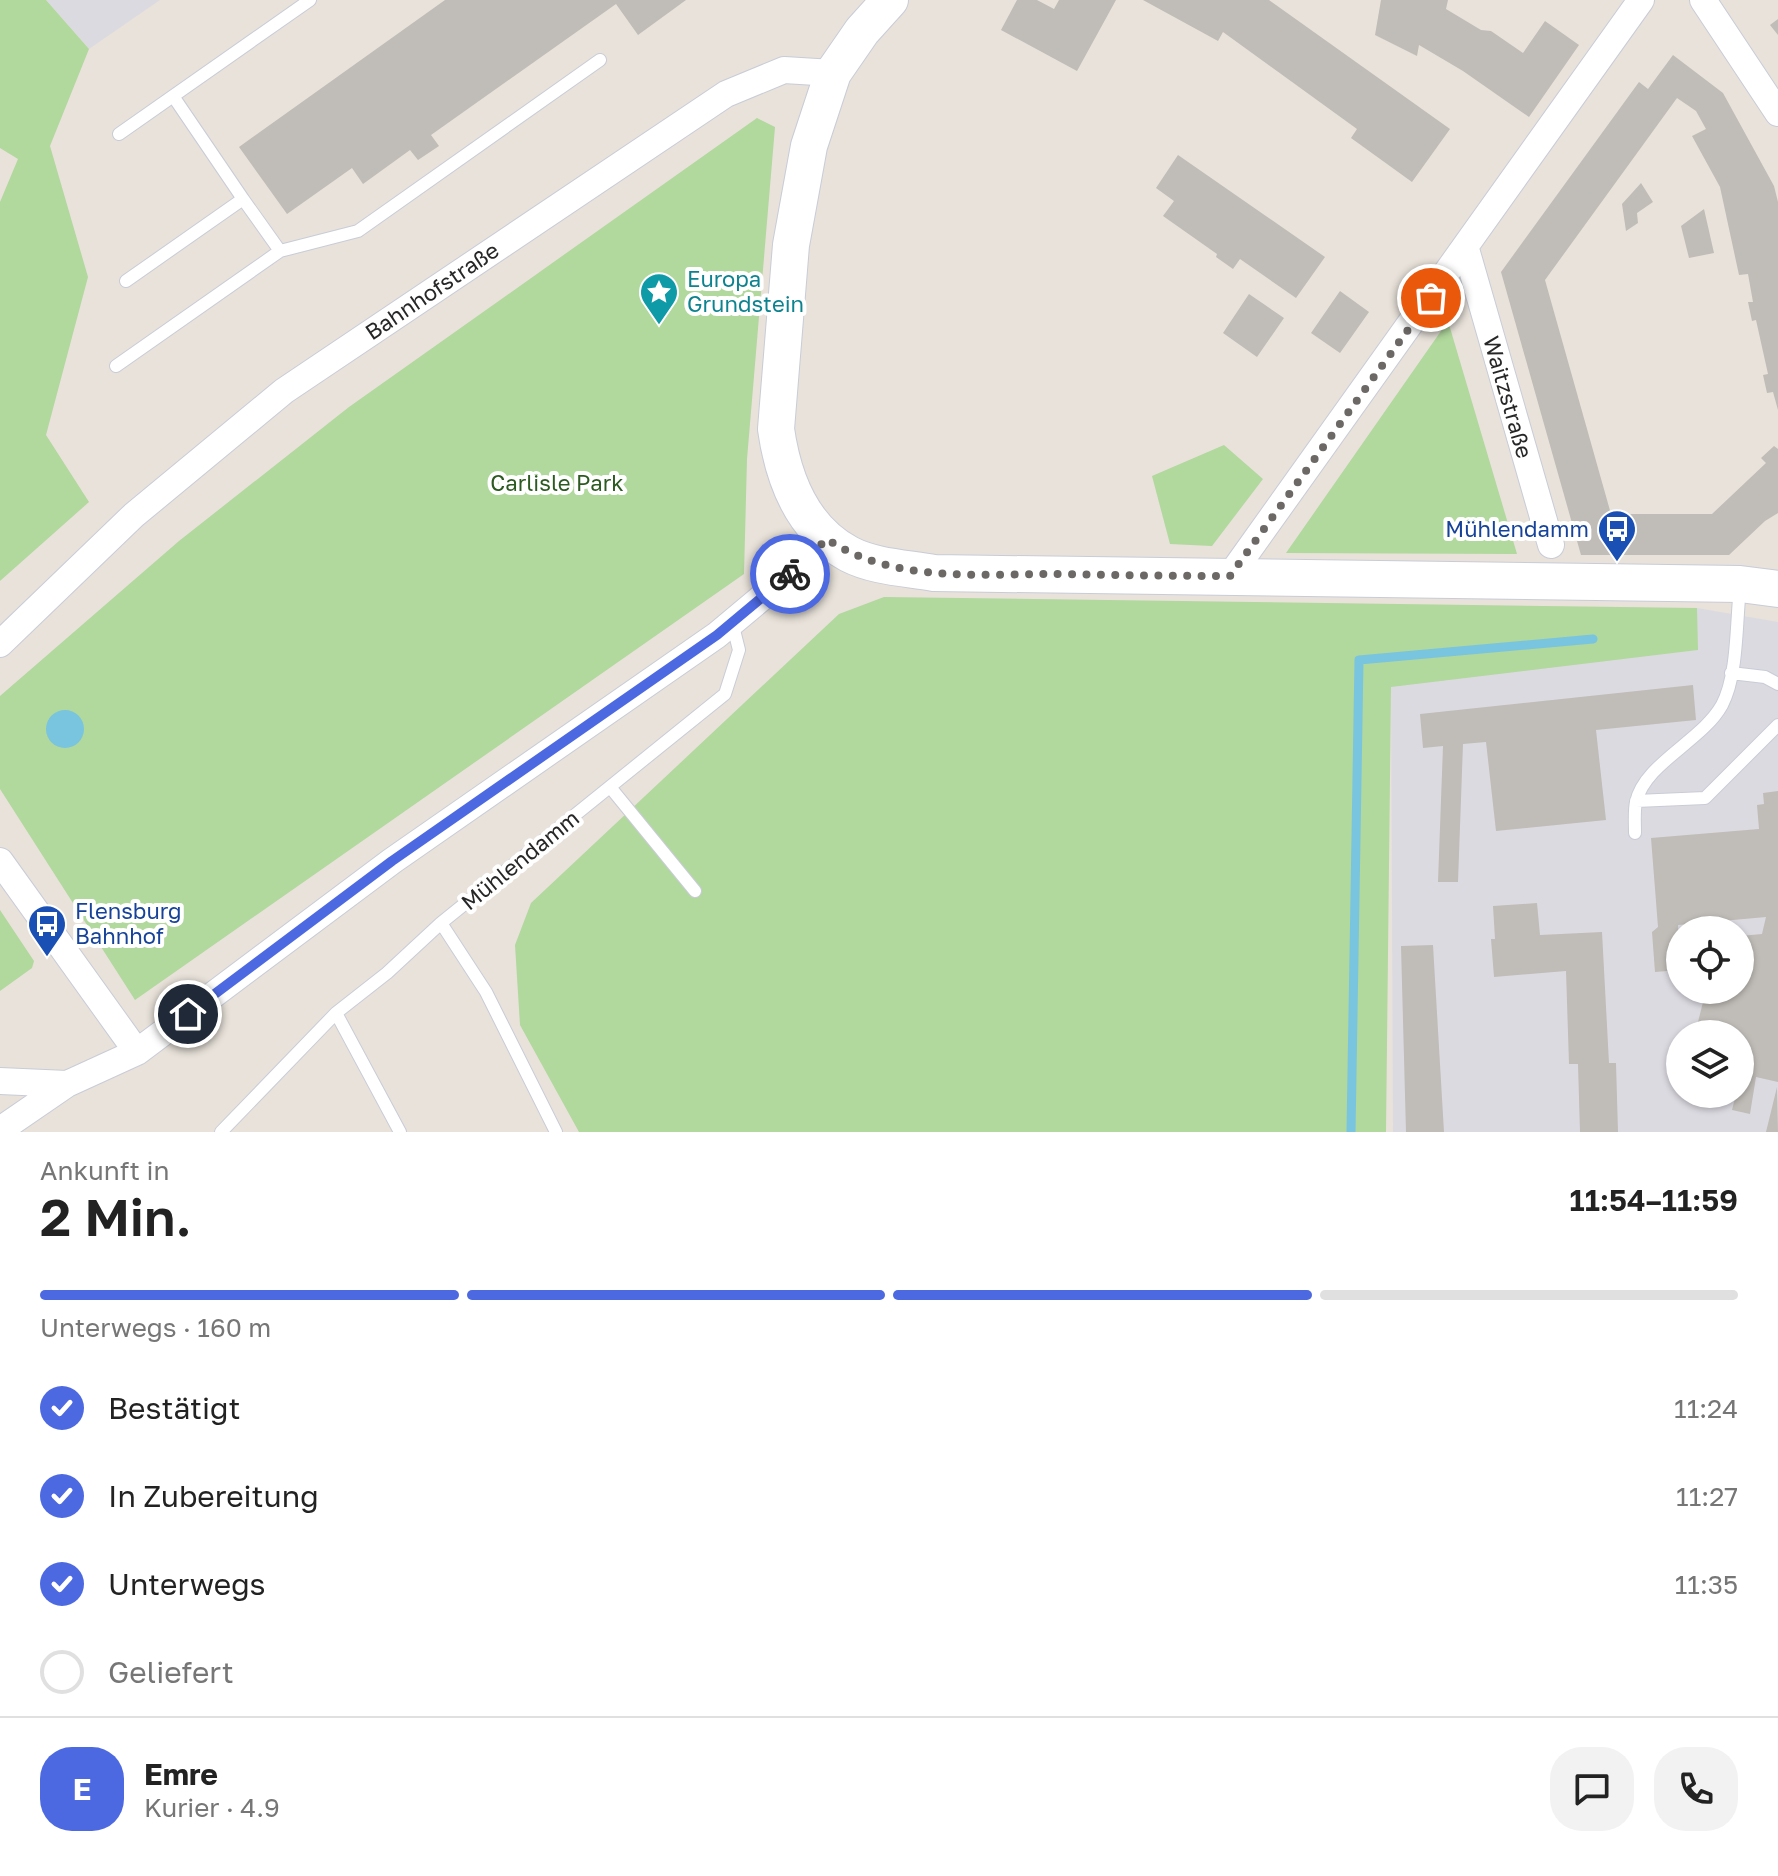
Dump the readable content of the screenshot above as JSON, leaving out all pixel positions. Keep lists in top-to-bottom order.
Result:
{
  "streets": {
    "street": ["Bahnhofstraße", "Waitzstraße"],
    "lane": ["Mühlendamm"]
  },
  "parks": ["Carlisle Park"],
  "places": {
    "place": ["Europa Grundstein"],
    "bus stop": ["Mühlendamm", "Flensburg Bahnhof"]
  },
  "page": {
    "heading": ["2 Min.", "Ankunft in", "11:54–11:59"],
    "panel": ["Emre", "Kurier · 4.9"],
    "bar": "Unterwegs · 160 m",
    "list": [
      ["Bestätigt", "11:24"],
      ["In Zubereitung", "11:27"],
      ["Unterwegs", "11:35"],
      "Geliefert"
    ],
    "round": "E"
  }
}
